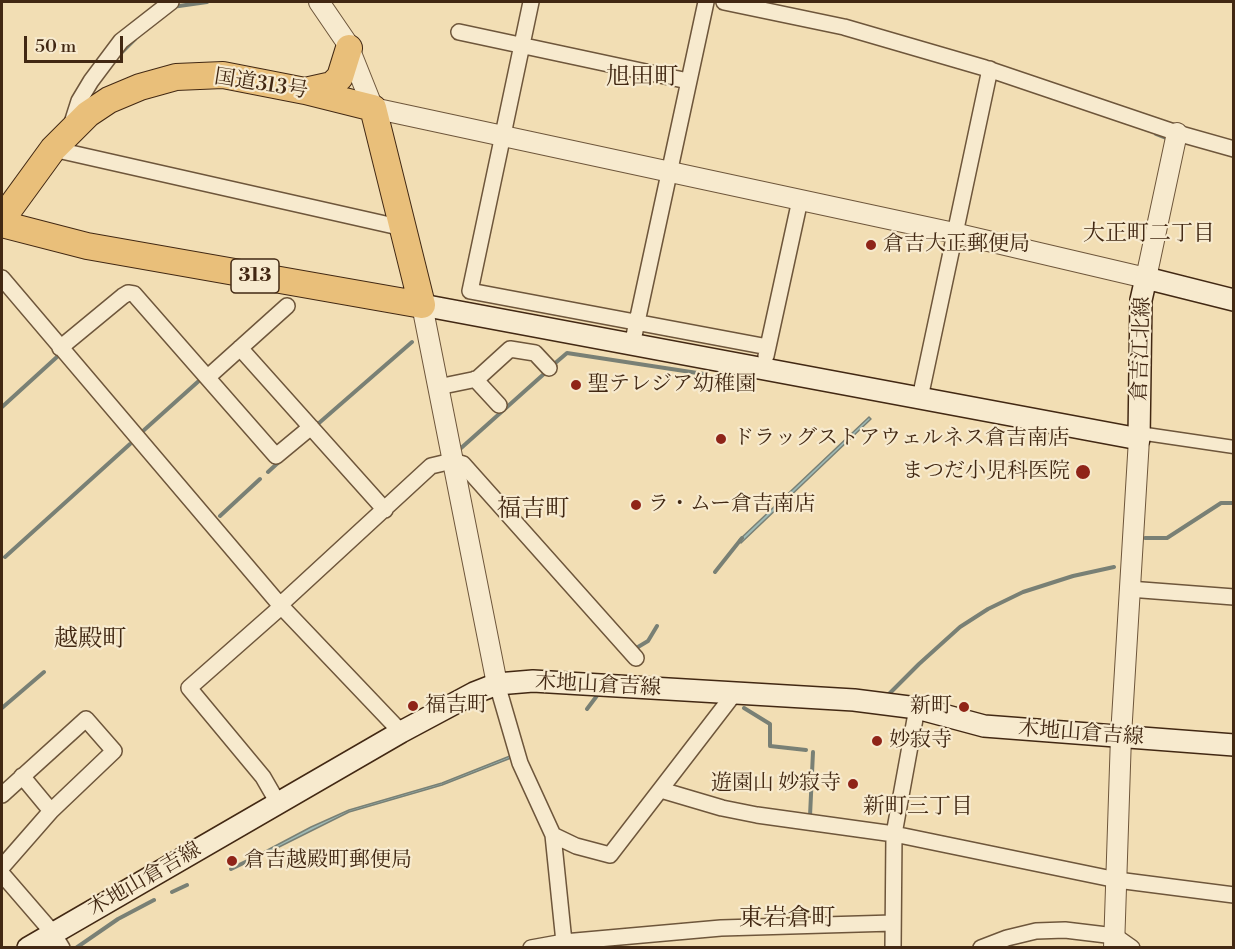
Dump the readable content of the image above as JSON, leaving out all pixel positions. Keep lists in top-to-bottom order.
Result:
{
  "streets": {
    "highway": ["国道313号", "313"],
    "main road": ["倉吉江北線", "木地山倉吉線"]
  },
  "districts": [
    "旭田町",
    "大正町二丁目",
    "福吉町",
    "越殿町",
    "新町三丁目",
    "東岩倉町"
  ],
  "places": [
    "倉吉大正郵便局",
    "聖テレジア幼稚園",
    "ドラッグストアウェルネス倉吉南店",
    "まつだ小児科医院",
    "ラ・ムー倉吉南店",
    "福吉町",
    "新町",
    "妙寂寺",
    "遊園山 妙寂寺",
    "倉吉越殿町郵便局"
  ],
  "scale_bar": "50 m"
}
